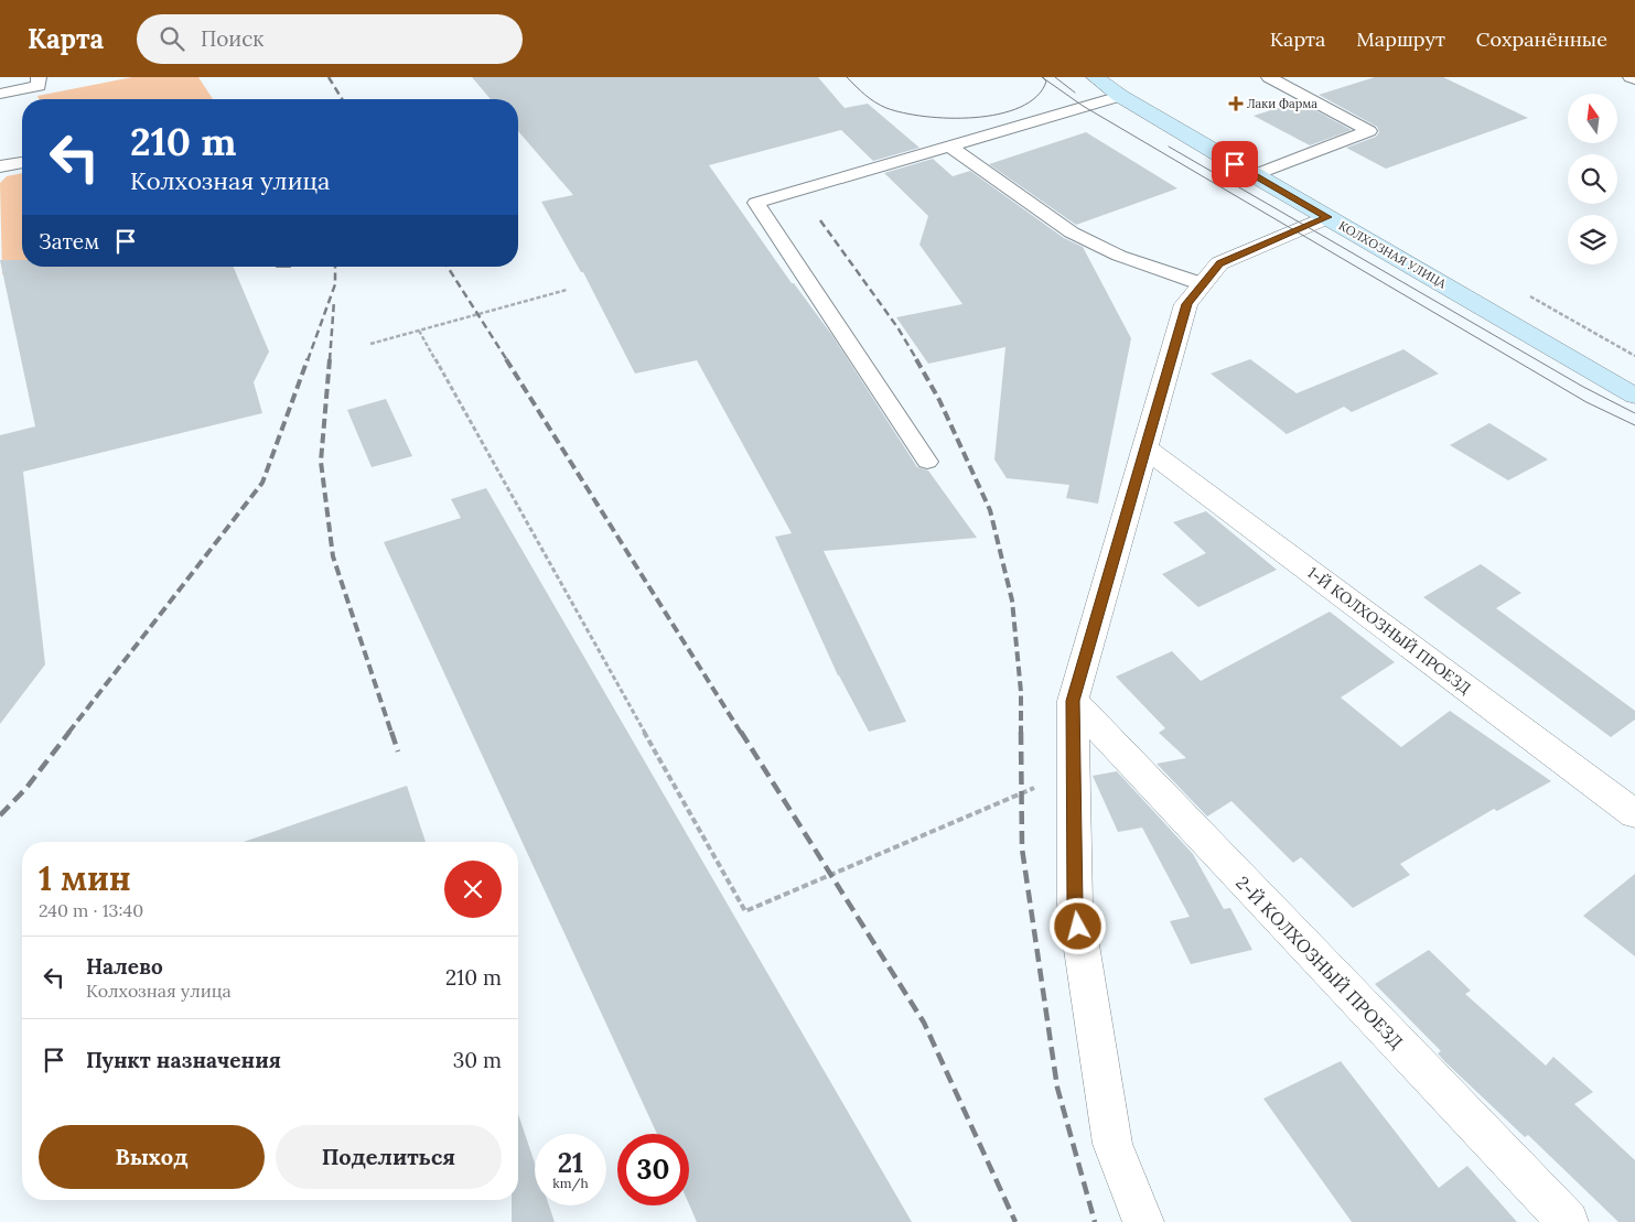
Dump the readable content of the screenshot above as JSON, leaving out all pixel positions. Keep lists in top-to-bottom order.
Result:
{
  "streets": {
    "main road": ["КОЛХОЗНАЯ УЛИЦА"],
    "street": ["1-Й КОЛХОЗНЫЙ ПРОЕЗД", "2-Й КОЛХОЗНЫЙ ПРОЕЗД"]
  },
  "places": {
    "health": ["Лаки Фарма"]
  },
  "north": "top",
  "page": {
    "header": "Карта",
    "search": "Поиск",
    "nav": ["Карта", "Маршрут", "Сохранённые"],
    "turn": ["210 m", "Колхозная улица"],
    "then": "Затем",
    "heading": ["1 мин", "240 m · 13:40"],
    "list": [
      {
        "name": "Налево",
        "note": "Колхозная улица",
        "value": "210 m"
      },
      {
        "name": "Пункт назначения",
        "value": "30 m"
      }
    ],
    "buttons": ["Выход", "Поделиться"],
    "speed": "21 km/h",
    "limit": "30"
  }
}
